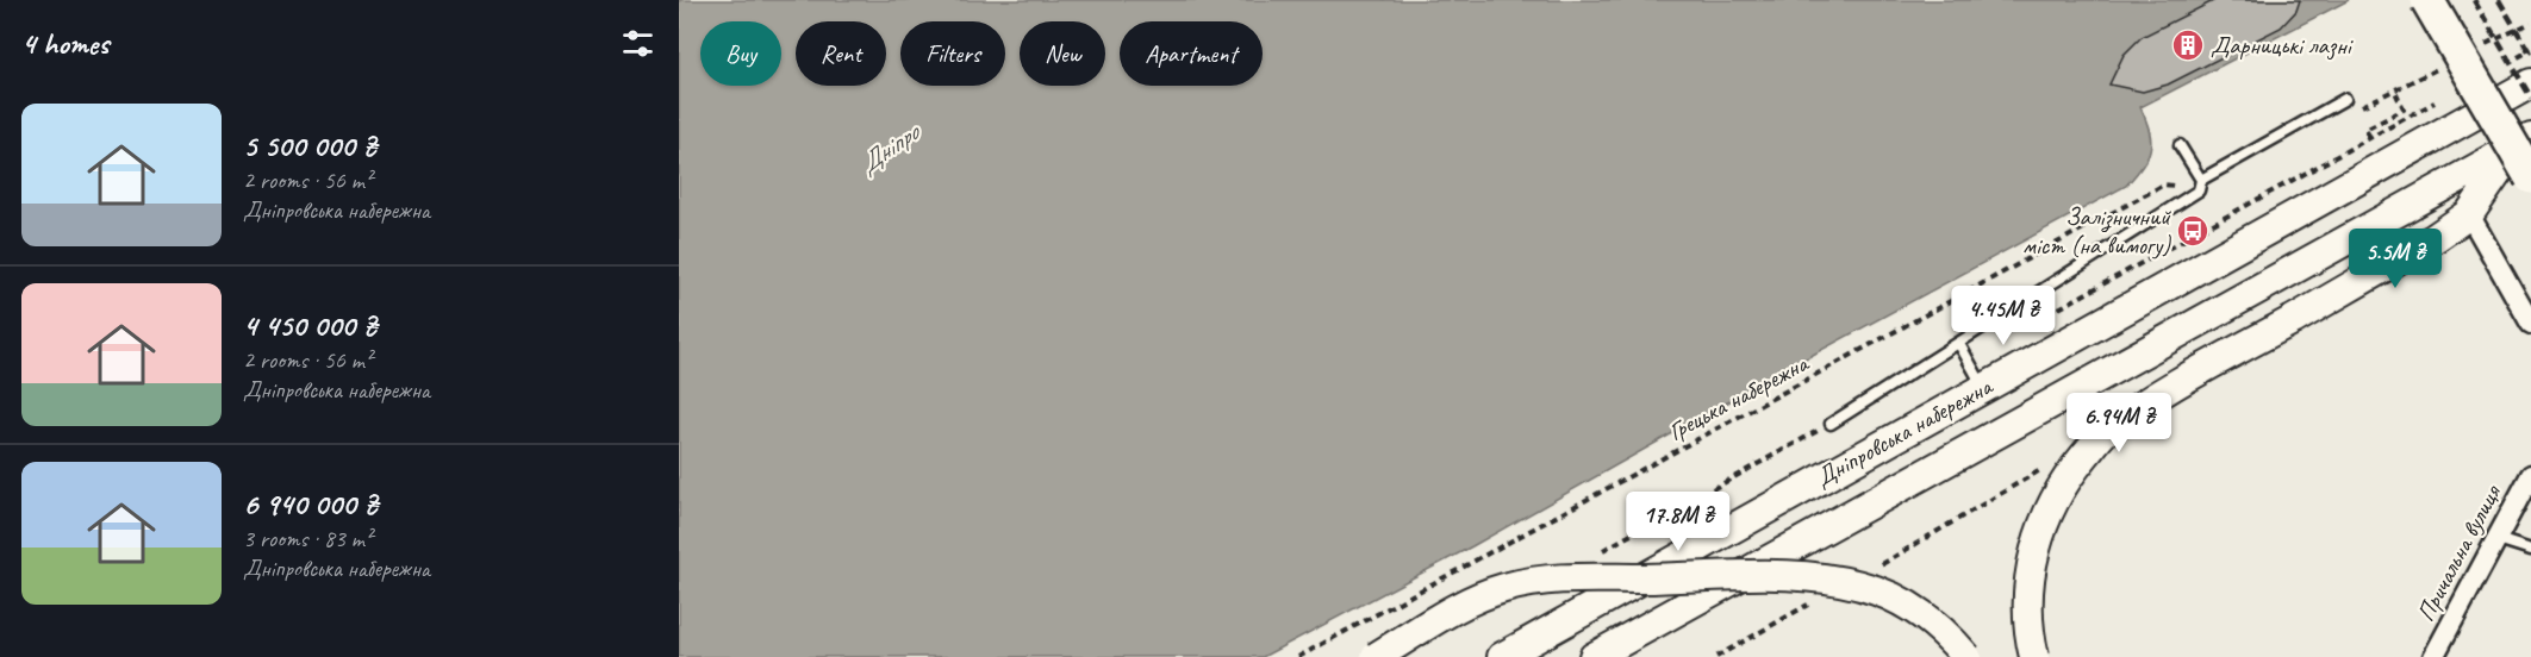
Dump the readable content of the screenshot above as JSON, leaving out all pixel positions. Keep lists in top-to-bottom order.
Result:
{
  "streets": {
    "main road": ["Дніпровська набережна"],
    "street": ["Причальна вулиця"],
    "path": ["Грецька набережна"]
  },
  "water": ["Дніпро"],
  "places": {
    "building": ["Дарницькі лазні"],
    "bus stop": ["Залізничний міст (на вимогу)"]
  },
  "page": {
    "heading": "4 homes",
    "chip": [
      "Buy",
      "Rent",
      "Filters",
      "New",
      "Apartment"
    ],
    "list": [
      {
        "name": "5 500 000 ₴",
        "note": "2 rooms · 56 m² · Дніпровська набережна"
      },
      {
        "name": "4 450 000 ₴",
        "note": "2 rooms · 56 m² · Дніпровська набережна"
      },
      {
        "name": "6 940 000 ₴",
        "note": "3 rooms · 83 m² · Дніпровська набережна"
      }
    ],
    "price": [
      "5.5M ₴",
      "4.45M ₴",
      "6.94M ₴",
      "17.8M ₴"
    ]
  }
}
